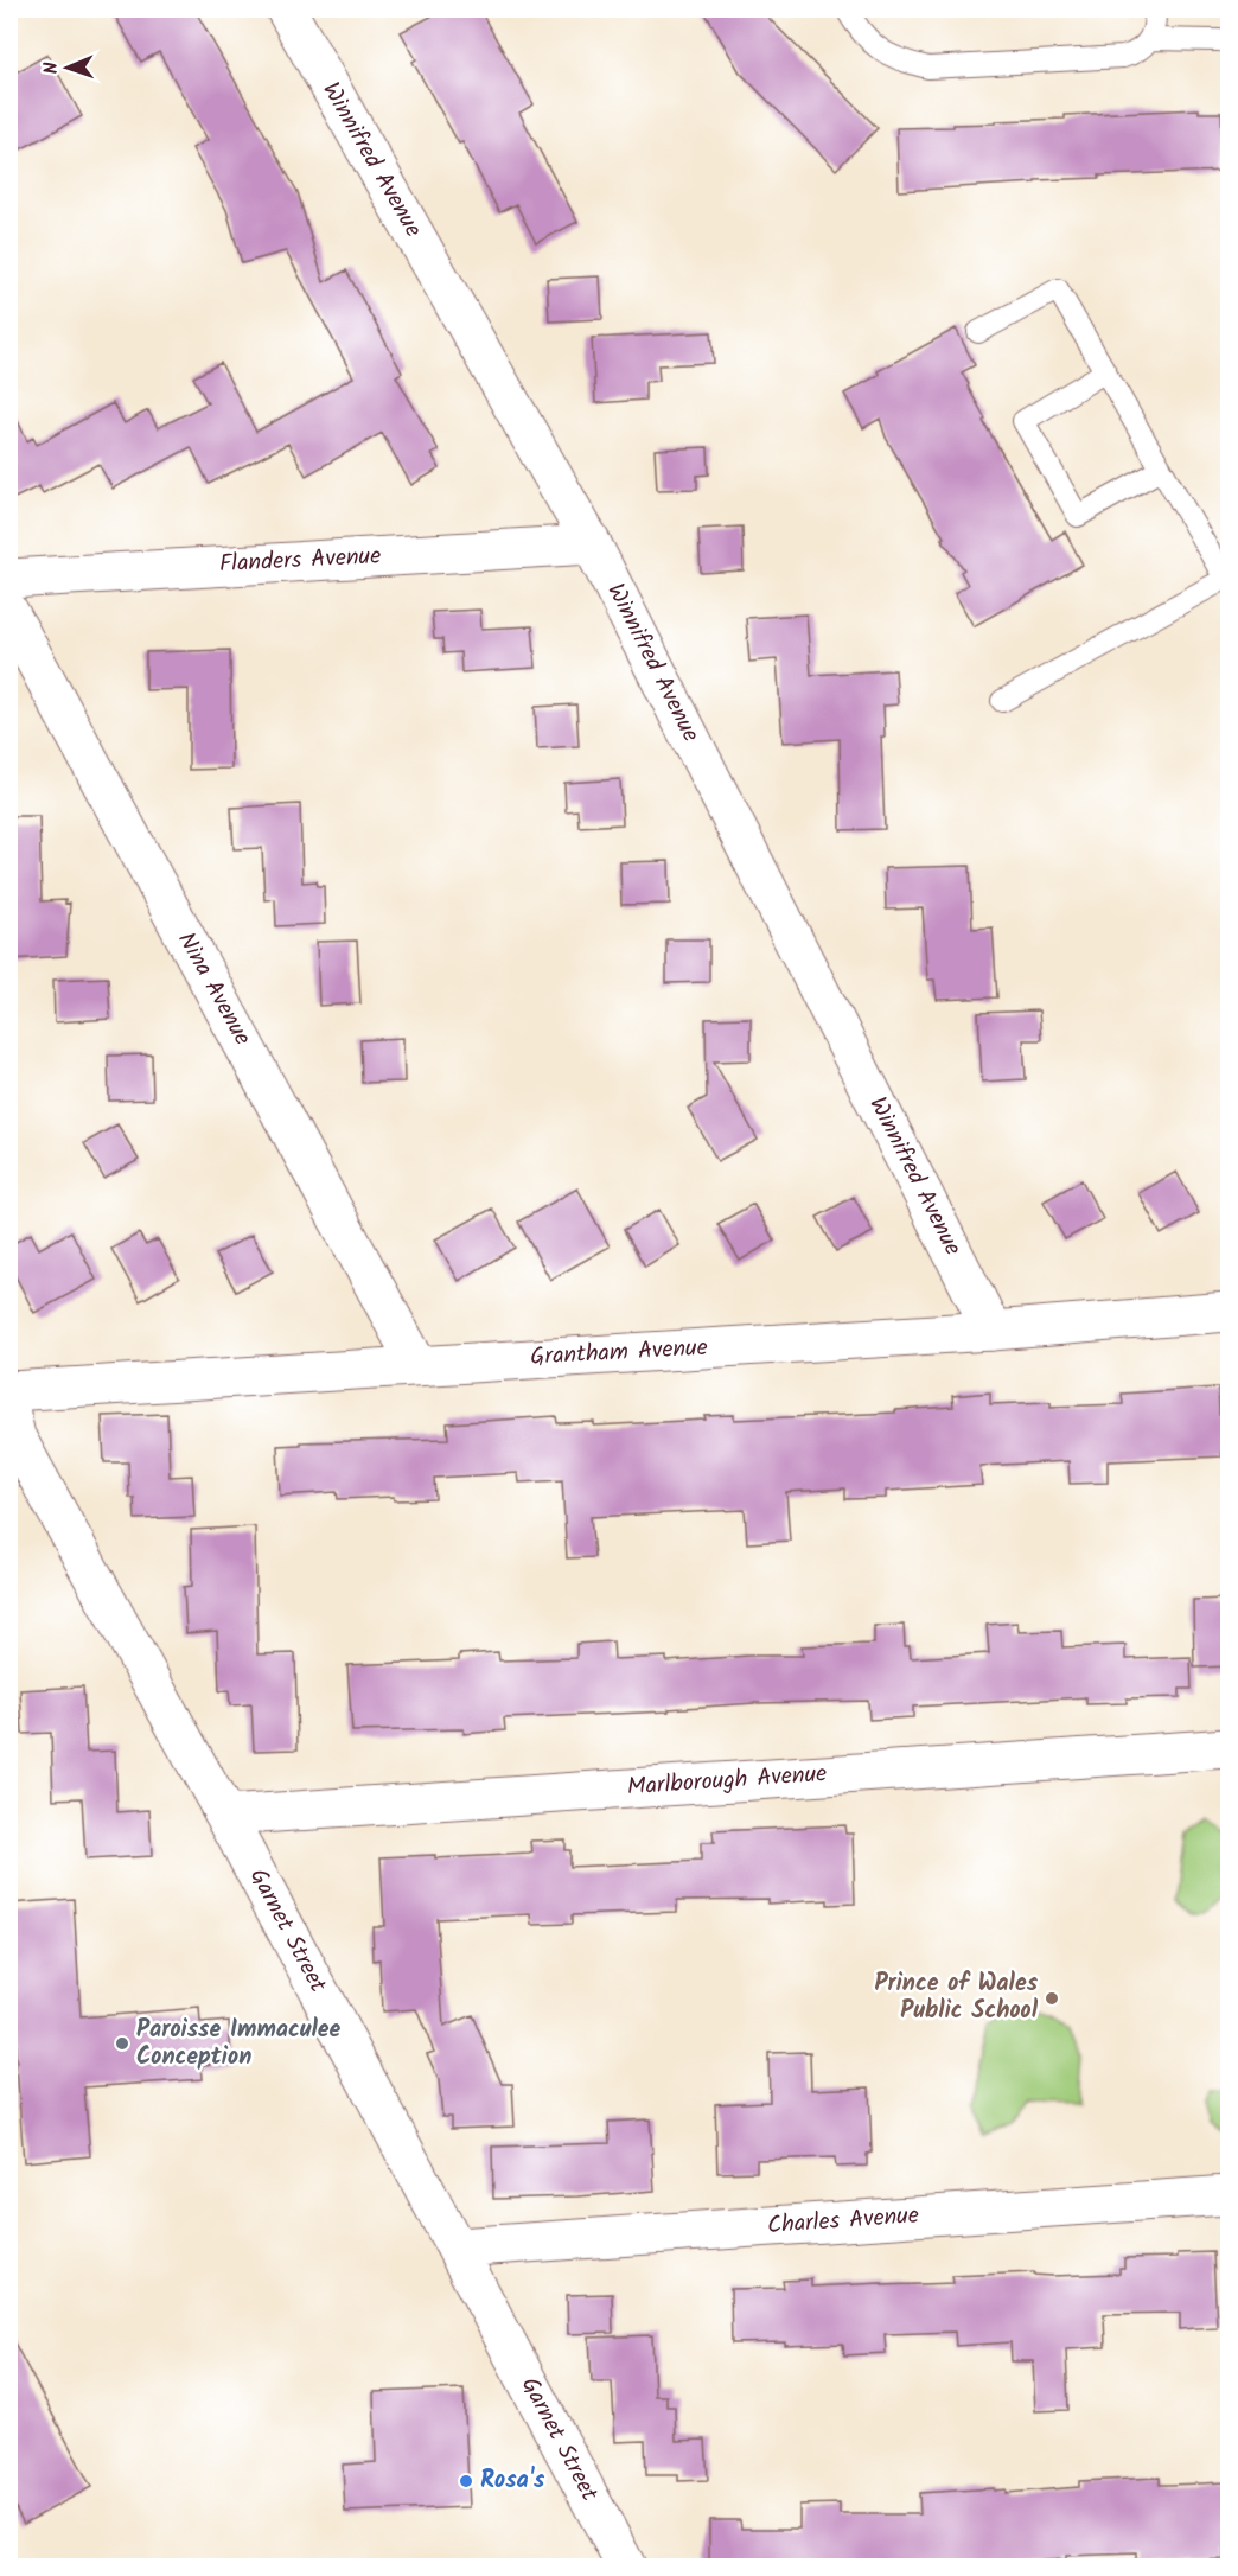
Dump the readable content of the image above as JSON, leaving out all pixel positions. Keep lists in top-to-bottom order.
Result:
{
  "streets": {
    "street": [
      "Winnifred Avenue",
      "Flanders Avenue",
      "Nina Avenue",
      "Grantham Avenue",
      "Marlborough Avenue",
      "Garnet Street",
      "Charles Avenue"
    ]
  },
  "crossings": [
    ["Winnifred Avenue", "Flanders Avenue"],
    ["Winnifred Avenue", "Grantham Avenue"],
    ["Nina Avenue", "Grantham Avenue"],
    ["Marlborough Avenue", "Garnet Street"],
    ["Garnet Street", "Charles Avenue"]
  ],
  "places": ["Prince of Wales Public School", "Paroisse Immaculee Conception", "Rosa's"],
  "north": "left"
}
